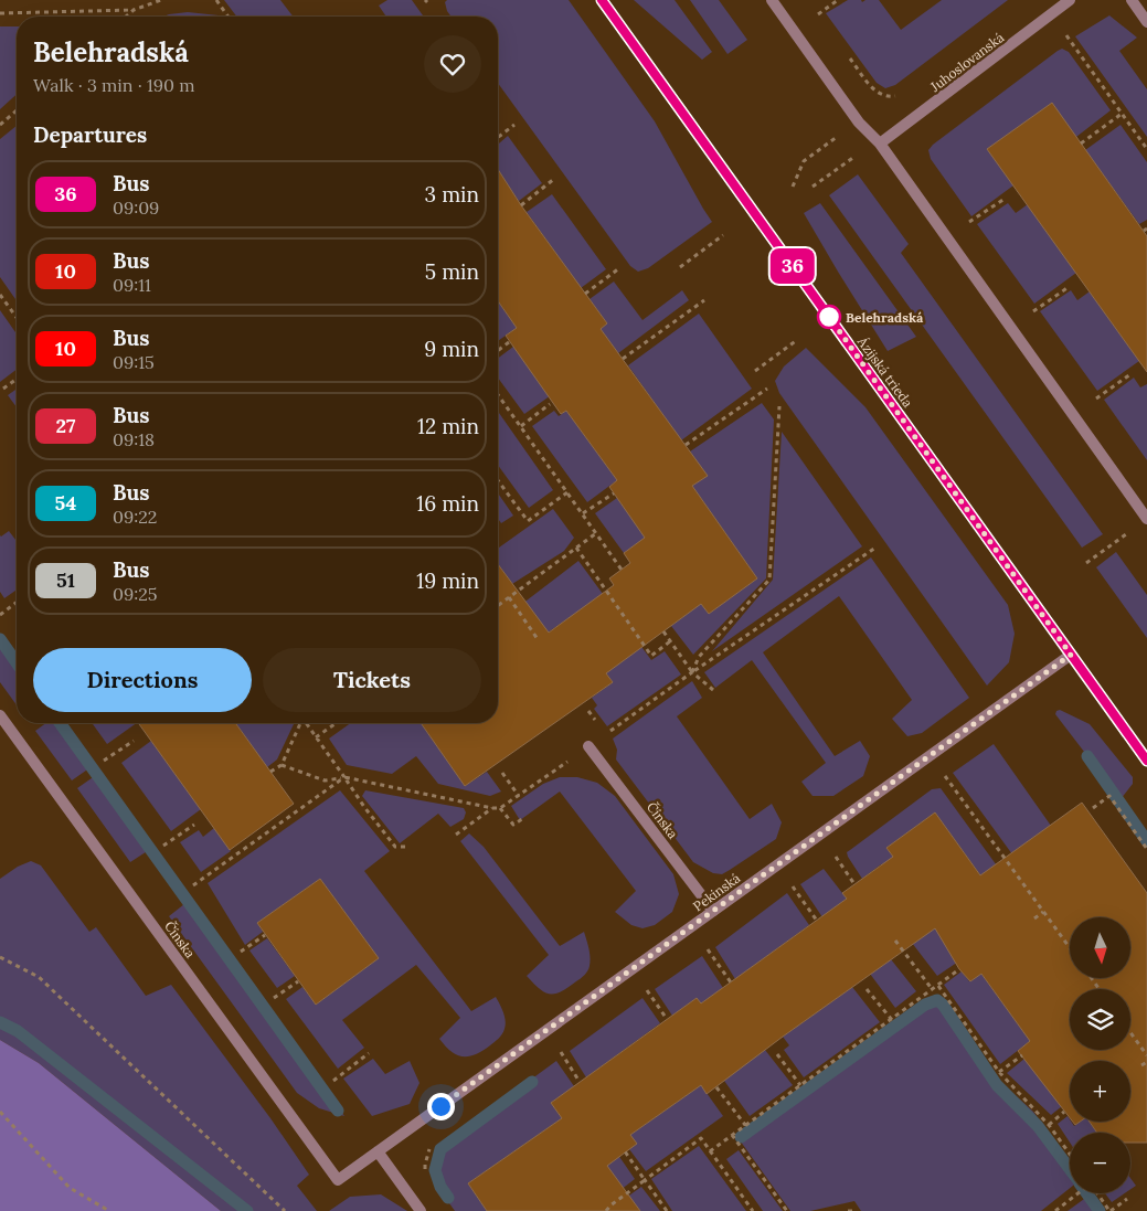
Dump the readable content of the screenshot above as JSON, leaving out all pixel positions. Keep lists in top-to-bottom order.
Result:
{
  "streets": {
    "street": [
      "Juhoslovanská",
      "Ázijská trieda",
      "Čínska",
      "Pekinská"
    ]
  },
  "crossings": [
    ["Ázijská trieda", "Pekinská"],
    ["Čínska", "Pekinská"]
  ],
  "places": ["Belehradská"],
  "lines": ["bus line 36"],
  "north": "bottom",
  "page": {
    "on_map": "36",
    "heading": [
      ["Belehradská", "Walk · 3 min · 190 m"],
      "Departures"
    ],
    "list": [
      {
        "mark": "36",
        "name": "Bus",
        "note": "09:09",
        "value": "3 min"
      },
      {
        "mark": "10",
        "name": "Bus",
        "note": "09:11",
        "value": "5 min"
      },
      {
        "mark": "10",
        "name": "Bus",
        "note": "09:15",
        "value": "9 min"
      },
      {
        "mark": "27",
        "name": "Bus",
        "note": "09:18",
        "value": "12 min"
      },
      {
        "mark": "54",
        "name": "Bus",
        "note": "09:22",
        "value": "16 min"
      },
      {
        "mark": "51",
        "name": "Bus",
        "note": "09:25",
        "value": "19 min"
      }
    ],
    "buttons": ["Directions", "Tickets"],
    "map_buttons": ["+", "−"]
  }
}
